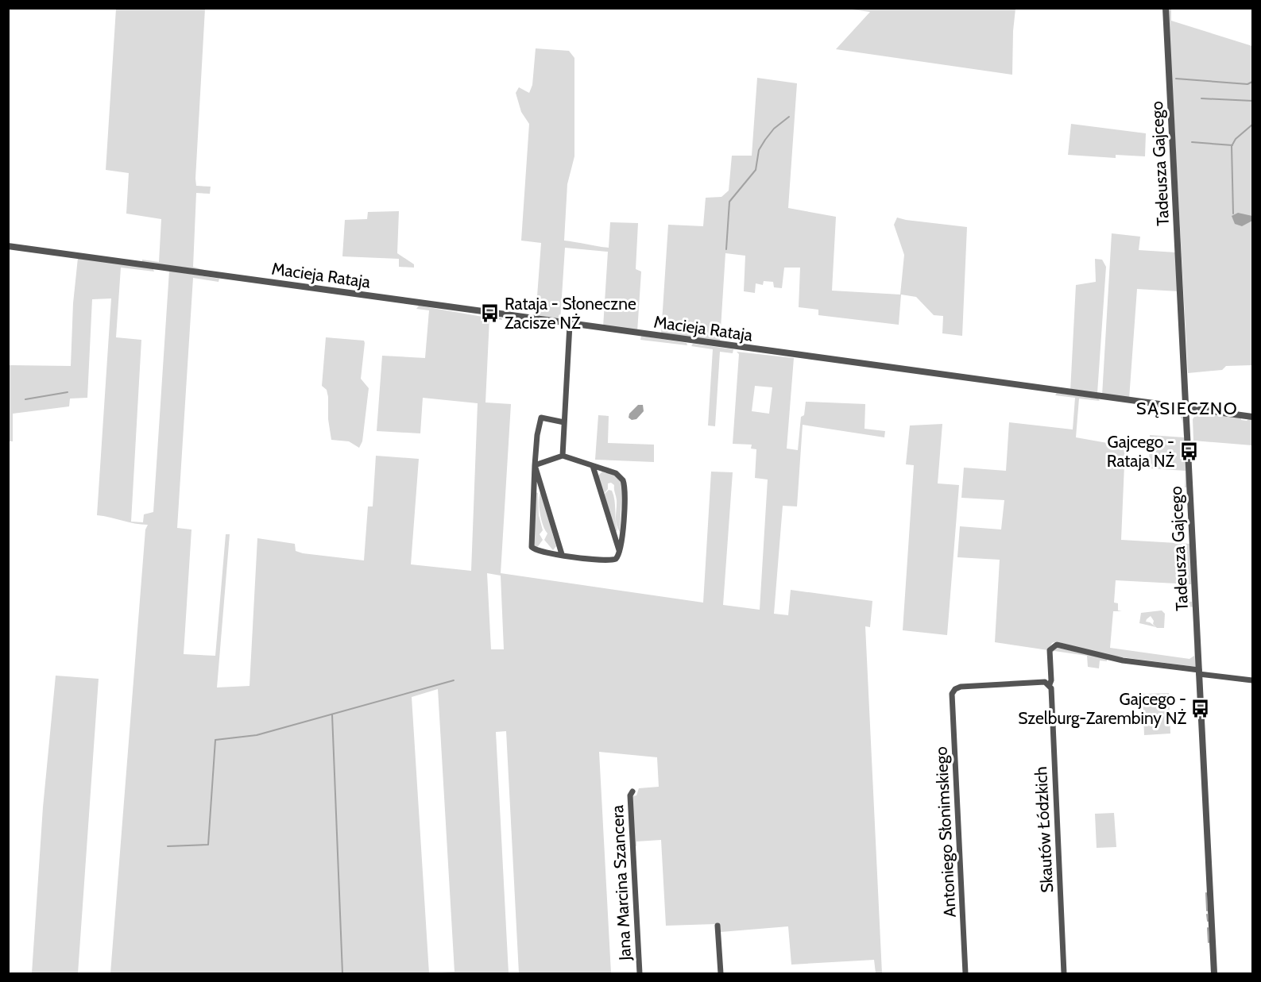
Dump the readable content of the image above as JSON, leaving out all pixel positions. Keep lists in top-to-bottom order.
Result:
{
  "streets": {
    "street": [
      "Tadeusza Gajcego",
      "Macieja Rataja",
      "Skautów Łódzkich",
      "Antoniego Słonimskiego",
      "Jana Marcina Szancera"
    ]
  },
  "crossings": [
    ["Tadeusza Gajcego", "Macieja Rataja"],
    ["Tadeusza Gajcego", "Skautów Łódzkich"],
    ["Skautów Łódzkich", "Antoniego Słonimskiego"]
  ],
  "districts": ["SĄSIECZNO"],
  "places": {
    "bus stop": ["Rataja - Słoneczne Zacisze NŻ", "Gajcego - Rataja NŻ", "Gajcego - Szelburg-Zarembiny NŻ"]
  }
}
